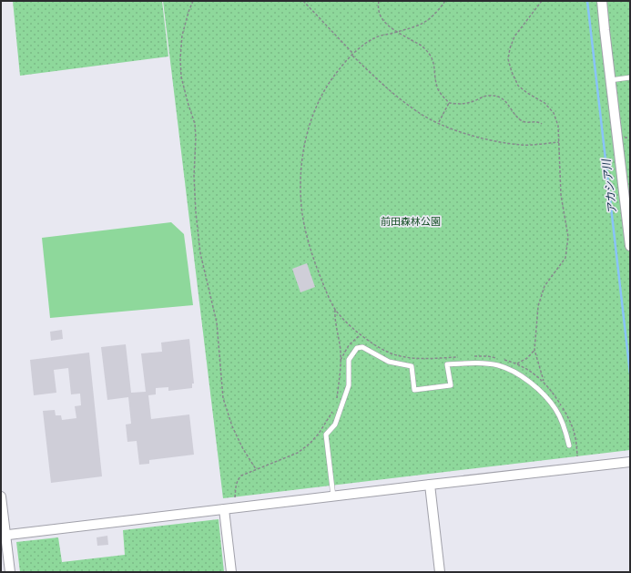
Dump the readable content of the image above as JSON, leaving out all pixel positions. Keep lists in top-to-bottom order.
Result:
{
  "water": ["アカシア川"],
  "parks": ["前田森林公園"]
}
